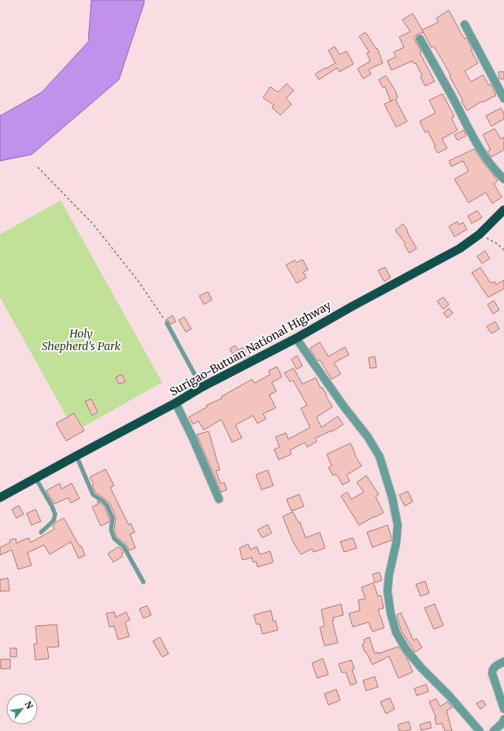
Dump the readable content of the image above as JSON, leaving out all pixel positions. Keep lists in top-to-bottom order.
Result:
{
  "streets": {
    "highway": ["Surigao-Butuan National Highway"]
  },
  "parks": ["Holy Shepherd's Park"],
  "north": "top right"
}
